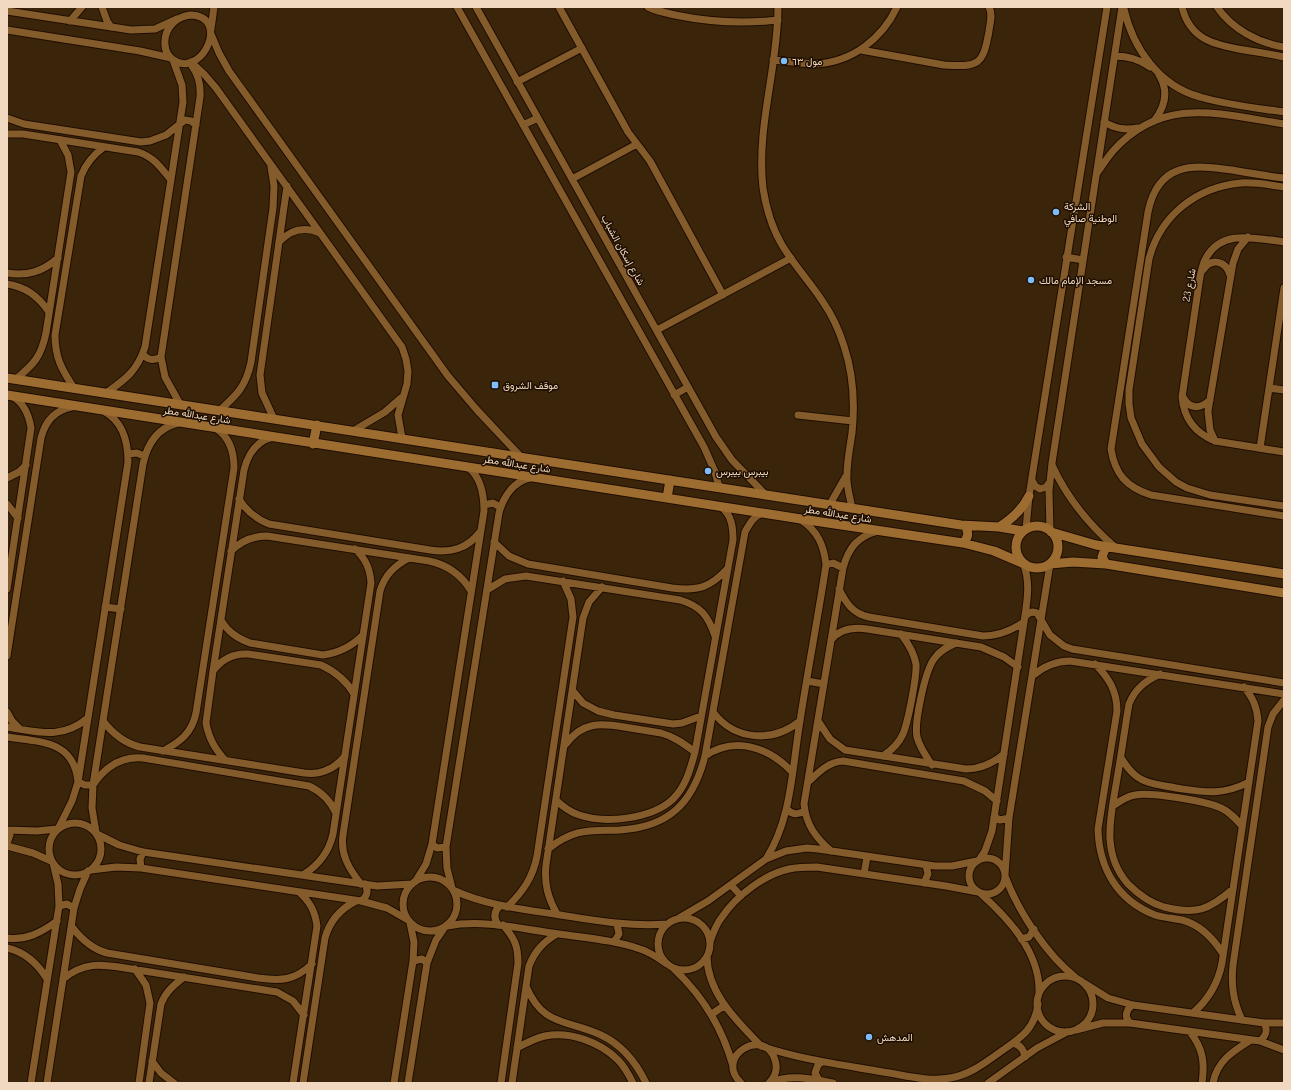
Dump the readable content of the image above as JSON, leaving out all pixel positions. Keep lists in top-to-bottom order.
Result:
{
  "streets": {
    "street": ["شارع إسكان الشباب", "شارع 23", "شارع عبدالله مطر"]
  },
  "crossings": [
    ["شارع إسكان الشباب", "شارع عبدالله مطر"]
  ],
  "places": {
    "other": [
      "مول ٦٣",
      "الشركة الوطنية صافي",
      "مسجد الإمام مالك",
      "بيبرس بيبرس",
      "المدهش"
    ],
    "transit": ["موقف الشروق"]
  }
}
